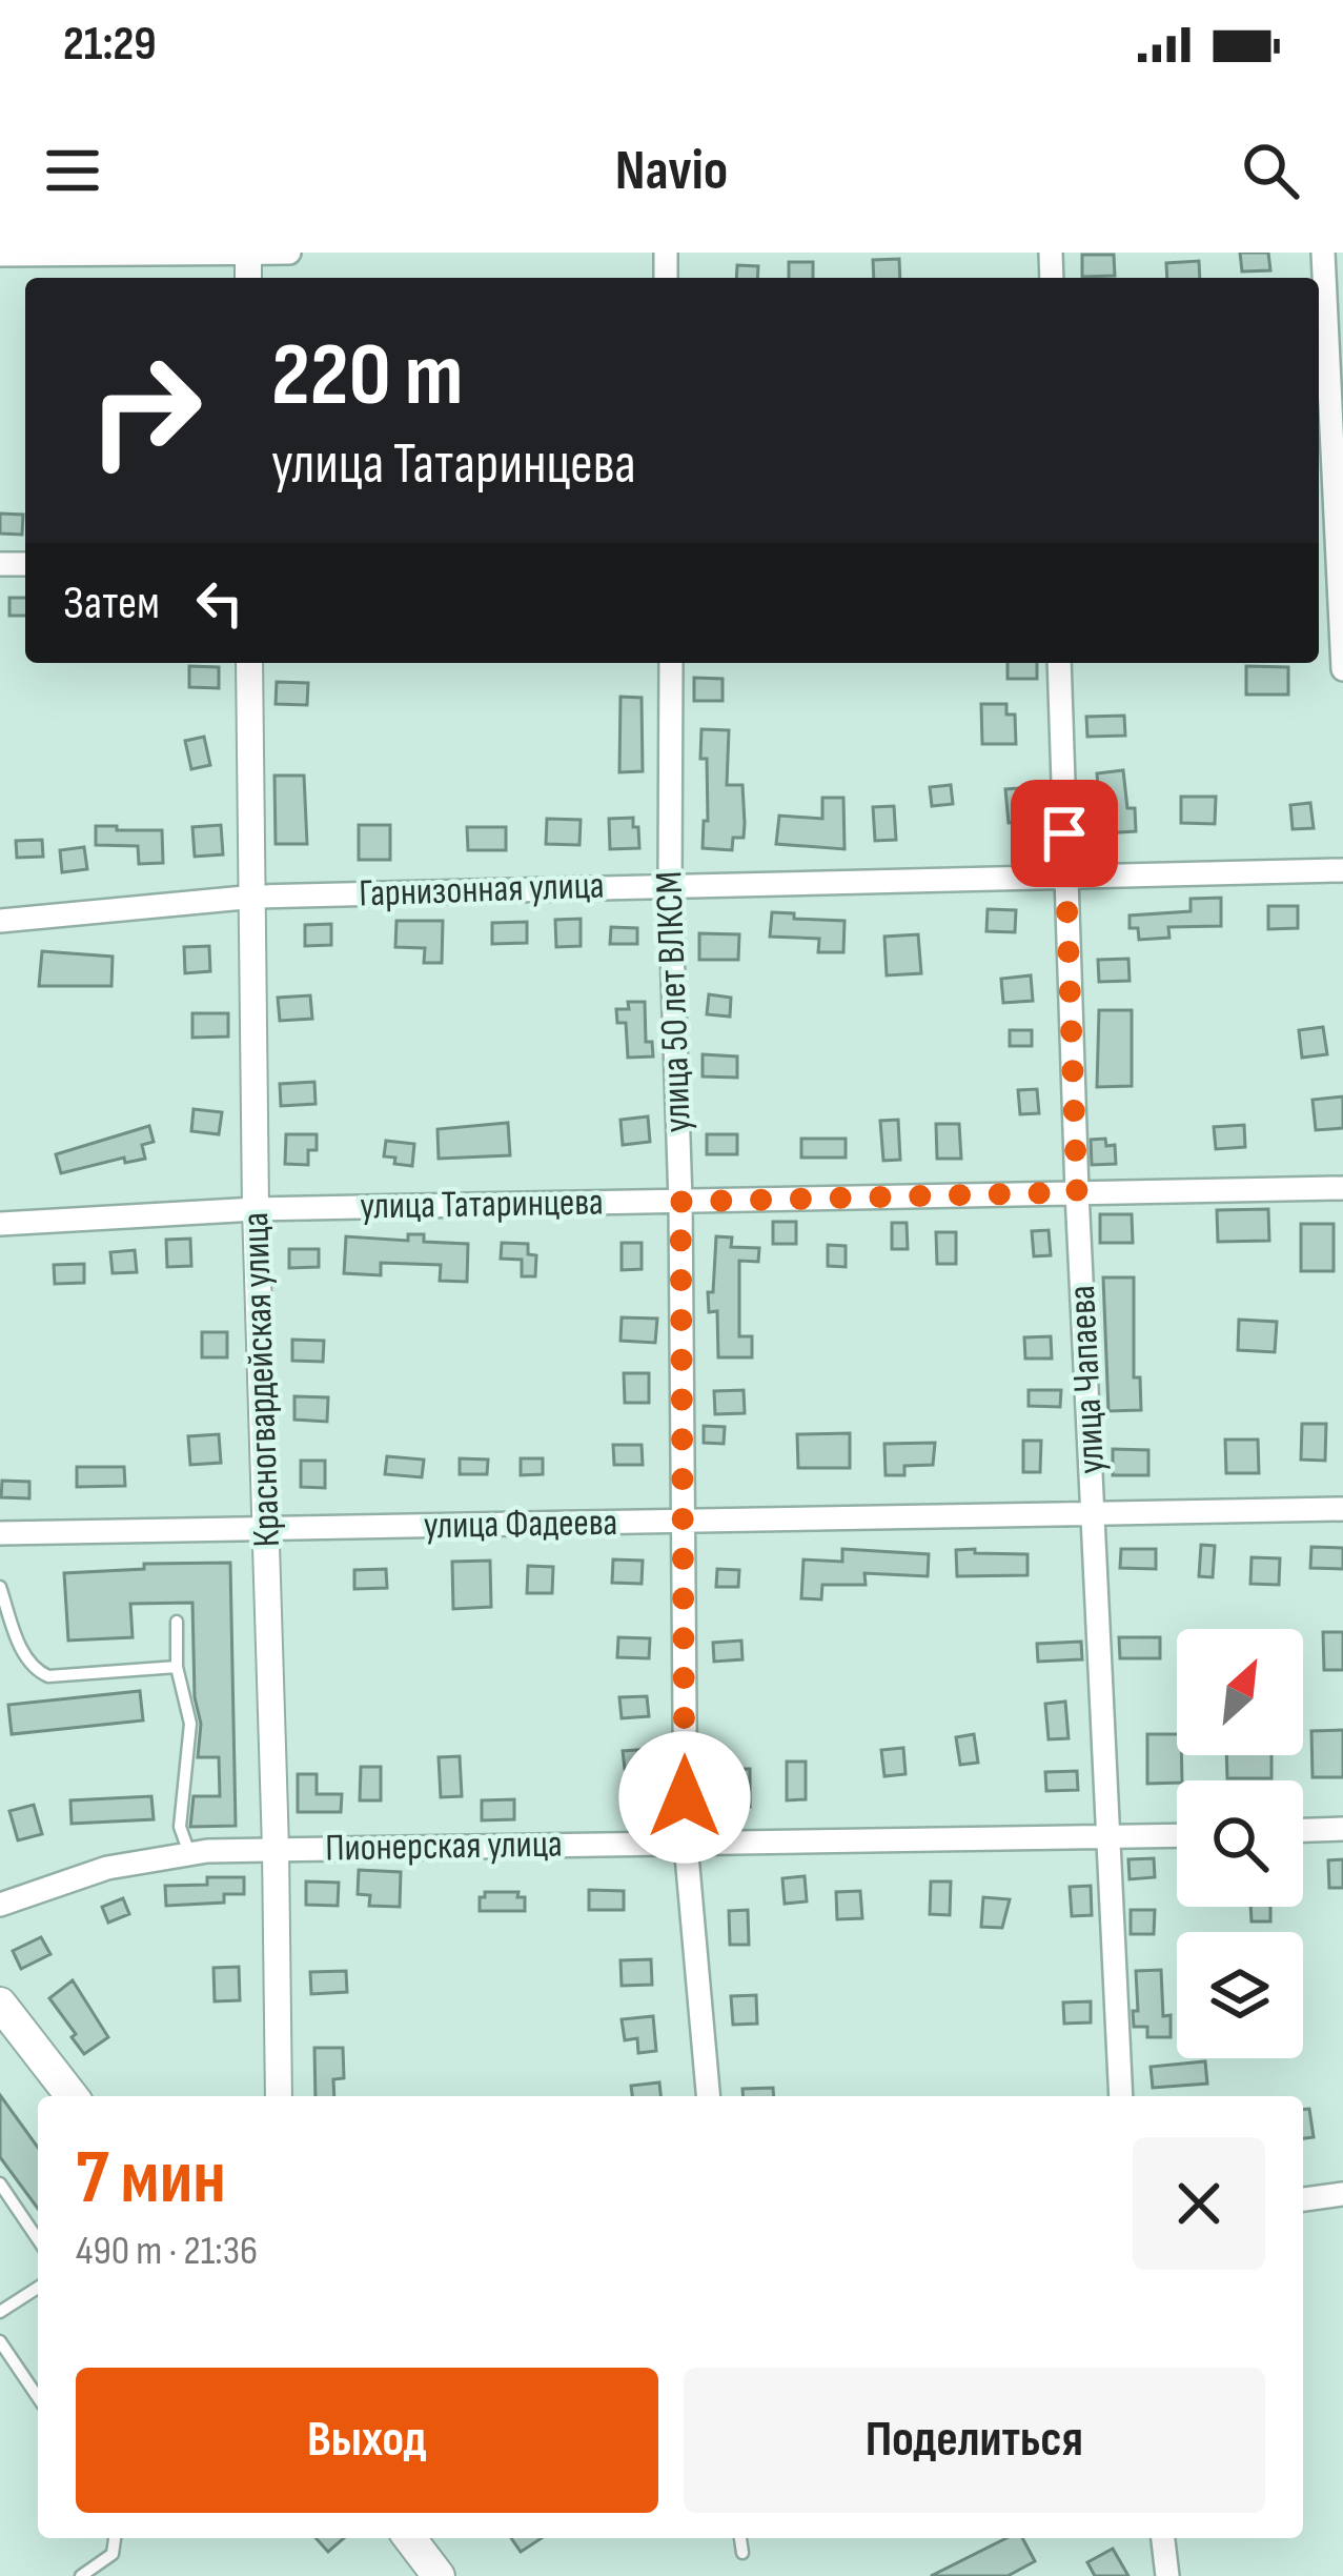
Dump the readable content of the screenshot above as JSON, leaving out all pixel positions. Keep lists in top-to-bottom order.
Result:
{
  "streets": {
    "street": [
      "Гарнизонная улица",
      "улица 50 лет ВЛКСМ",
      "улица Татаринцева",
      "Красногвардейская улица",
      "улица Чапаева",
      "улица Фадеева",
      "Пионерская улица"
    ]
  },
  "crossings": [
    ["Гарнизонная улица", "улица 50 лет ВЛКСМ"],
    ["Гарнизонная улица", "Красногвардейская улица"],
    ["Гарнизонная улица", "улица Чапаева"],
    ["улица 50 лет ВЛКСМ", "улица Татаринцева"],
    ["улица 50 лет ВЛКСМ", "улица Фадеева"],
    ["улица 50 лет ВЛКСМ", "Пионерская улица"],
    ["улица Татаринцева", "Красногвардейская улица"],
    ["улица Татаринцева", "улица Чапаева"],
    ["Красногвардейская улица", "улица Фадеева"],
    ["Красногвардейская улица", "Пионерская улица"],
    ["улица Чапаева", "улица Фадеева"],
    ["улица Чапаева", "Пионерская улица"]
  ],
  "north": "top right",
  "page": {
    "status": "21:29",
    "header": "Navio",
    "turn": ["220 m", "улица Татаринцева"],
    "then": "Затем",
    "heading": ["7 мин", "490 m · 21:36"],
    "buttons": ["Выход", "Поделиться"]
  }
}
